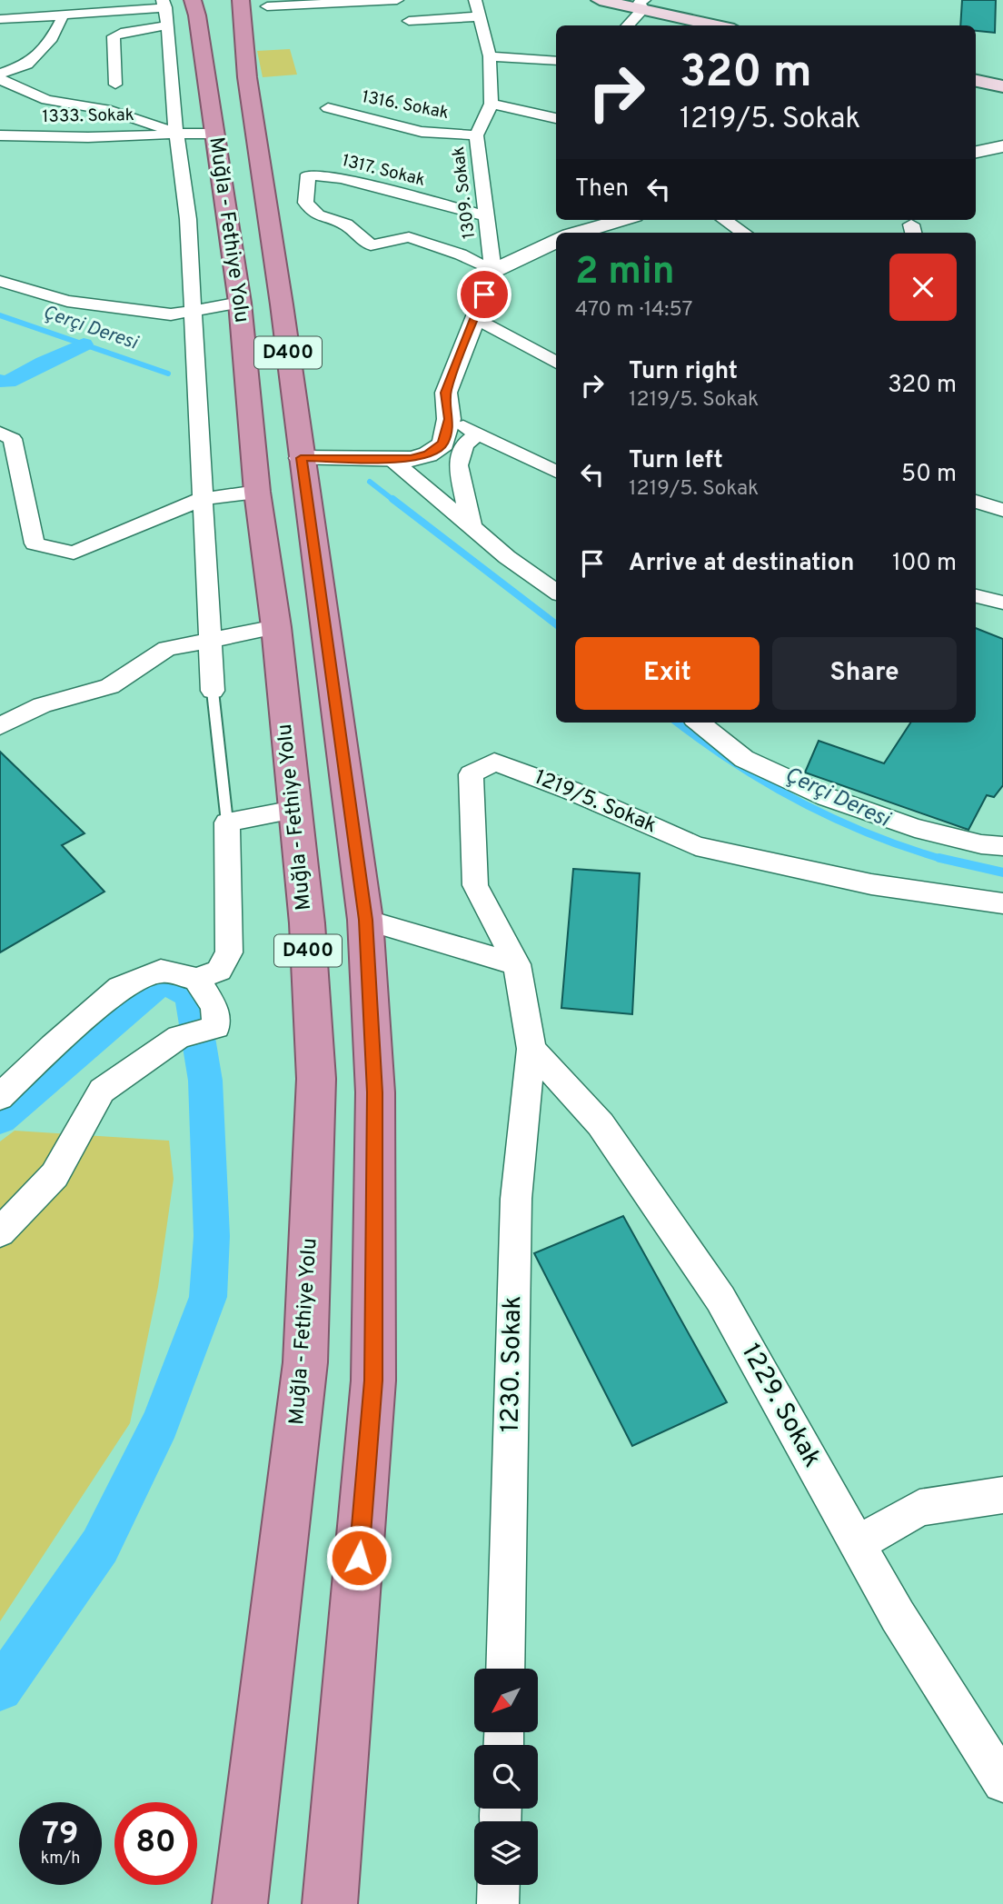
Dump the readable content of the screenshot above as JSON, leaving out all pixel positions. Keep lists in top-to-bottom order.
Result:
{
  "streets": {
    "highway": ["Muğla - Fethiye Yolu", "D400"],
    "street": [
      "1316. Sokak",
      "1333. Sokak",
      "1317. Sokak",
      "1309. Sokak",
      "1219/5. Sokak",
      "1230. Sokak",
      "1229. Sokak"
    ]
  },
  "crossings": [
    ["1316. Sokak", "1309. Sokak"],
    ["1333. Sokak", "Muğla - Fethiye Yolu"],
    ["1317. Sokak", "1309. Sokak"],
    ["1219/5. Sokak", "1230. Sokak"],
    ["1219/5. Sokak", "1229. Sokak"],
    ["1230. Sokak", "1229. Sokak"]
  ],
  "water": ["Çerçi Deresi"],
  "north": "bottom left",
  "page": {
    "turn": ["320 m", "1219/5. Sokak"],
    "then": "Then",
    "heading": ["2 min", "470 m · 14:57"],
    "list": [
      {
        "name": "Turn right",
        "note": "1219/5. Sokak",
        "value": "320 m"
      },
      {
        "name": "Turn left",
        "note": "1219/5. Sokak",
        "value": "50 m"
      },
      {
        "name": "Arrive at destination",
        "value": "100 m"
      }
    ],
    "buttons": ["Exit", "Share"],
    "speed": "79 km/h",
    "limit": "80"
  }
}
